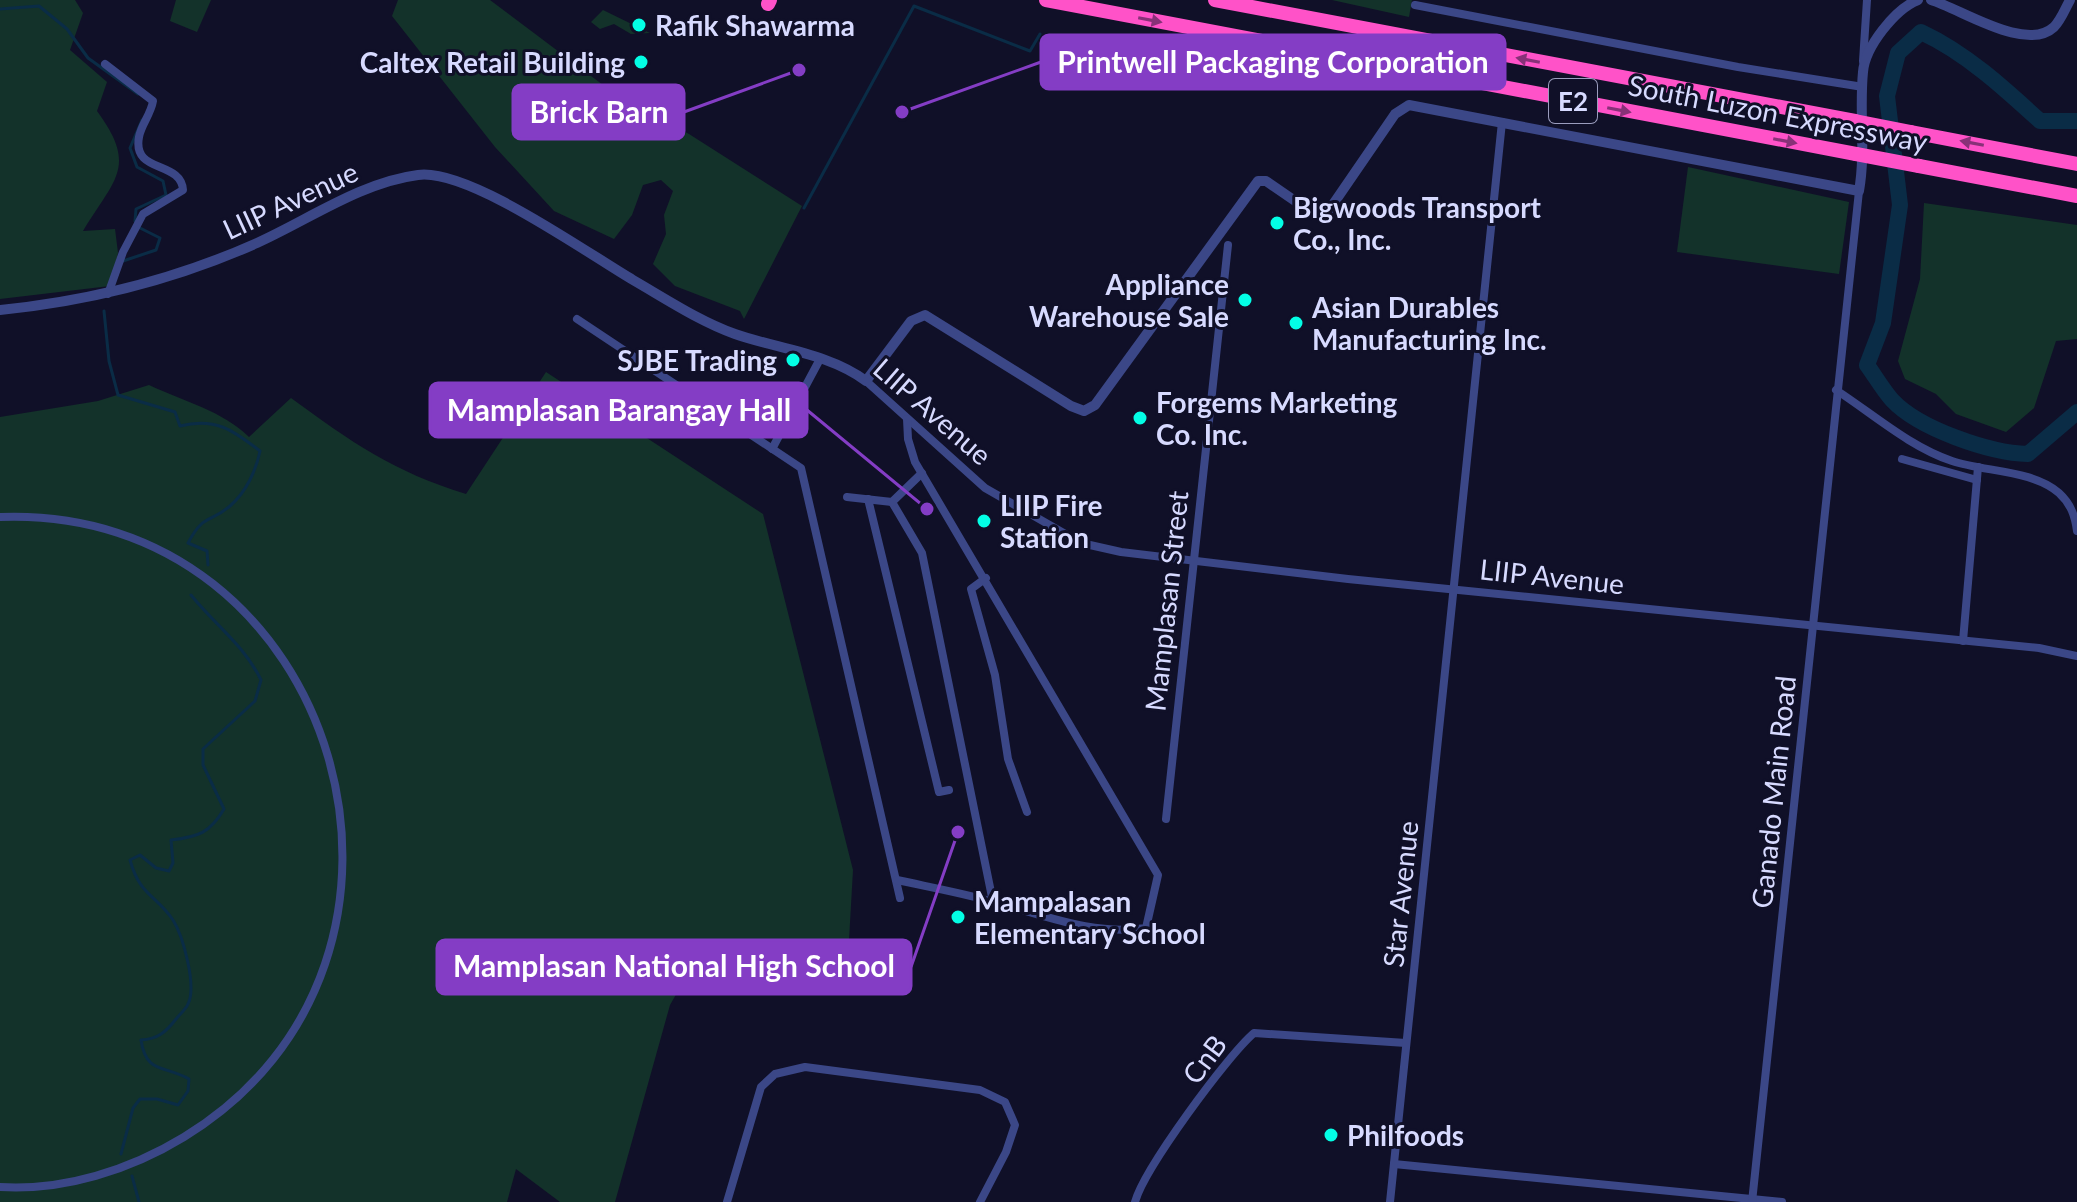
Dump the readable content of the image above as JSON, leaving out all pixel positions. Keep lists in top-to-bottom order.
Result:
{
  "streets": {
    "highway": ["E2", "South Luzon Expressway"],
    "street": [
      "LIIP Avenue",
      "Mamplasan Street",
      "Ganado Main Road",
      "Star Avenue",
      "CnB"
    ]
  },
  "crossings": [
    ["LIIP Avenue", "Mamplasan Street"],
    ["LIIP Avenue", "Ganado Main Road"],
    ["LIIP Avenue", "Star Avenue"],
    ["Star Avenue", "CnB"]
  ],
  "places": [
    "Rafik Shawarma",
    "Caltex Retail Building",
    "Brick Barn",
    "Printwell Packaging Corporation",
    "Bigwoods Transport Co., Inc.",
    "Appliance Warehouse Sale",
    "Asian Durables Manufacturing Inc.",
    "SJBE Trading",
    "Forgems Marketing Co. Inc.",
    "Mamplasan Barangay Hall",
    "LIIP Fire Station",
    "Mamplasan National High School",
    "Mampalasan Elementary School",
    "Philfoods"
  ]
}
